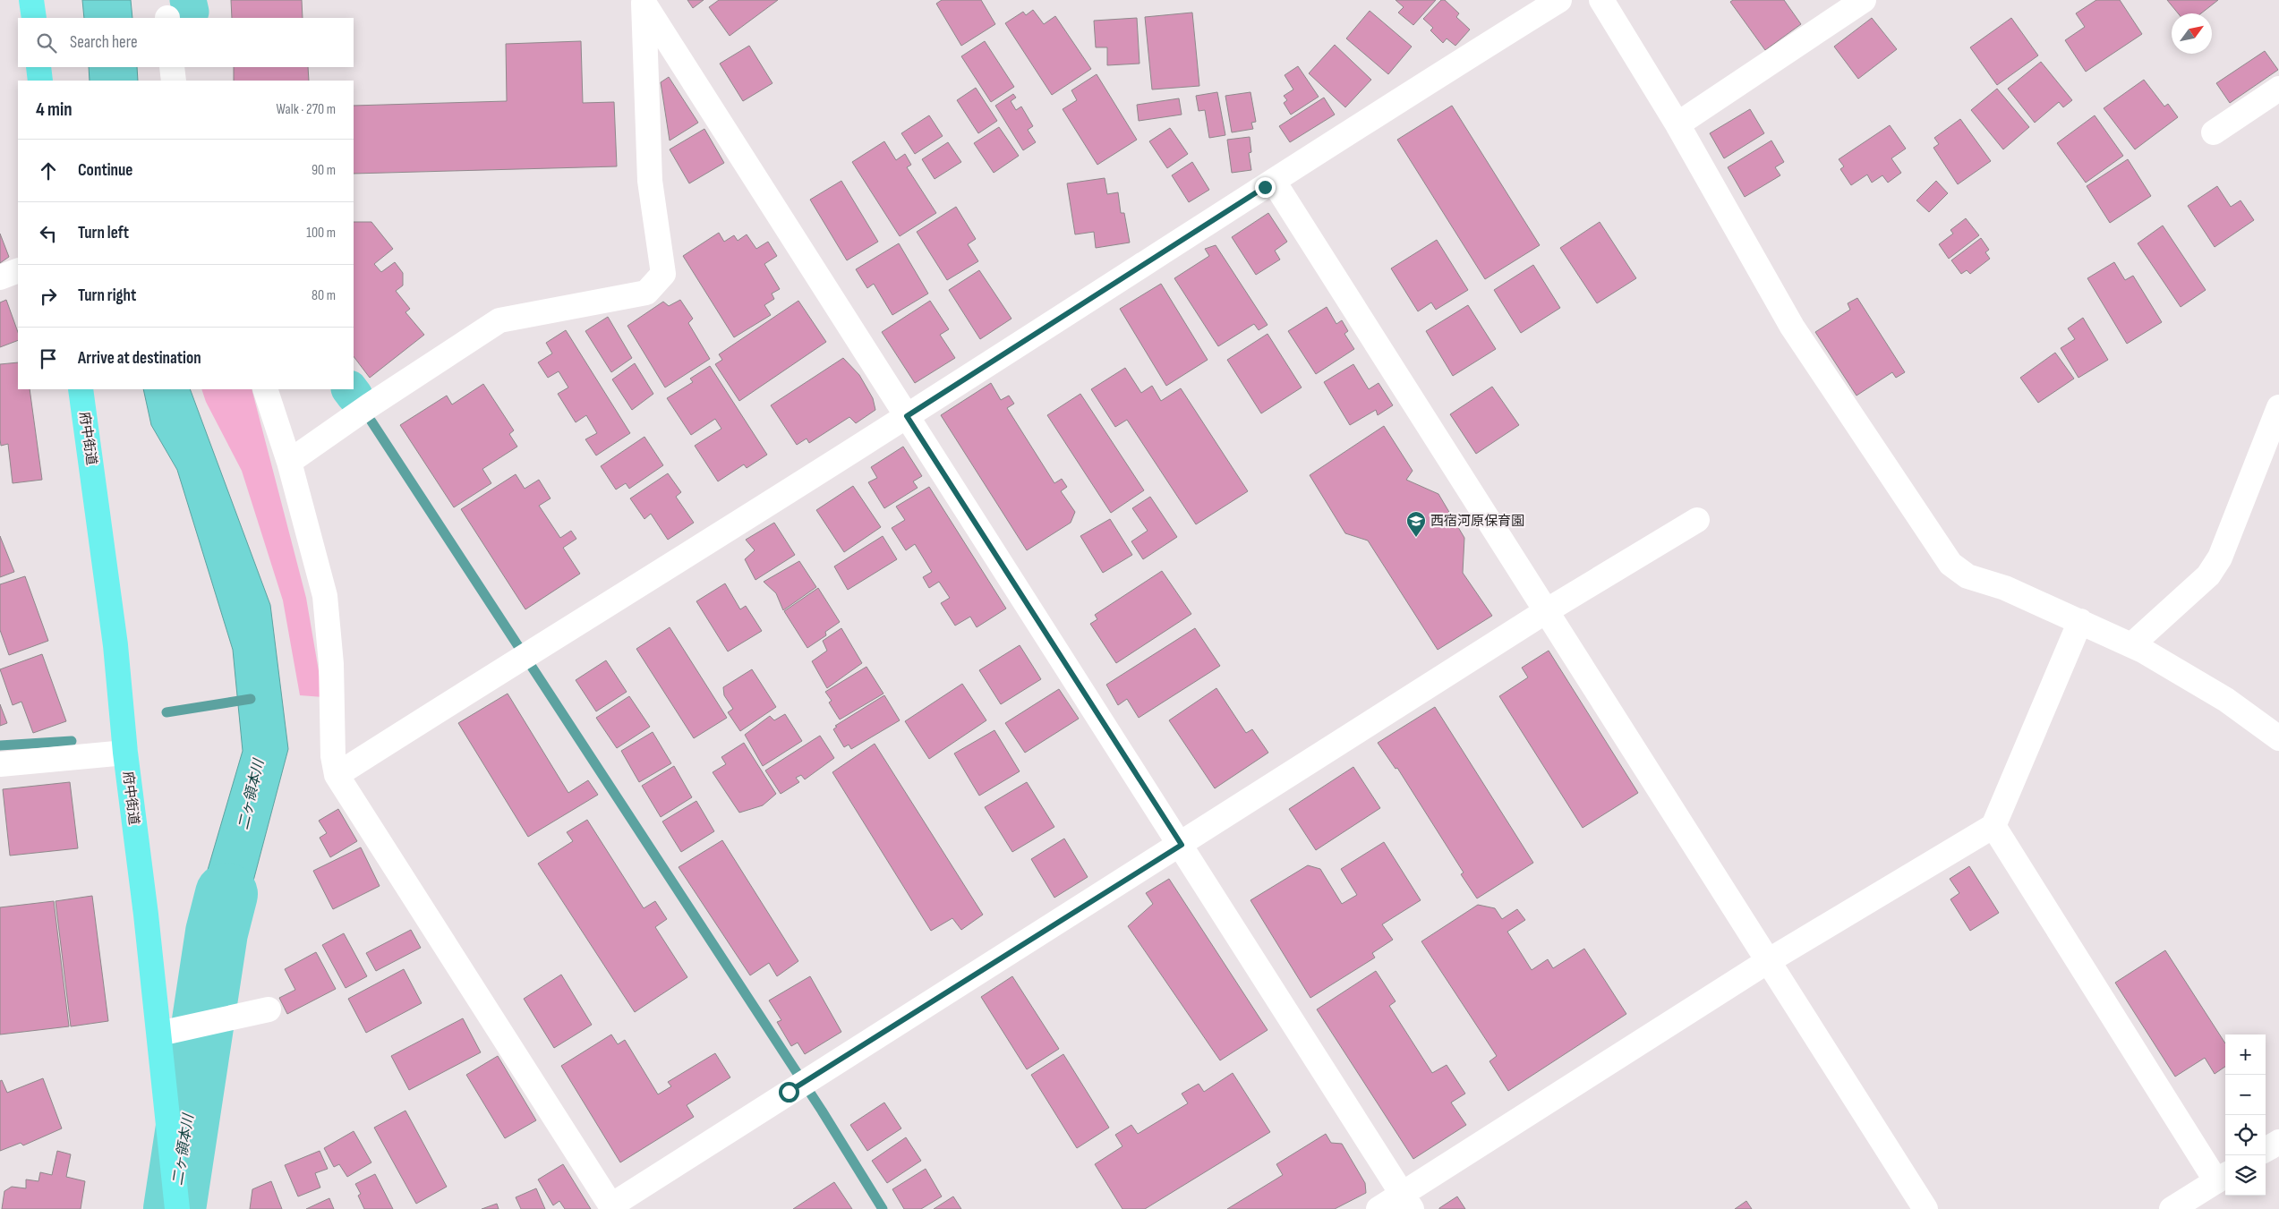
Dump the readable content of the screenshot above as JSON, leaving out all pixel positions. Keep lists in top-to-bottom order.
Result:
{
  "streets": {
    "main road": ["府中街道"]
  },
  "water": ["二ヶ領本川"],
  "places": {
    "school or university": ["西宿河原保育園"]
  },
  "north": "top right",
  "page": {
    "search": "Search here",
    "heading": ["4 min", "Walk · 270 m"],
    "list": [
      ["Continue", "90 m"],
      ["Turn left", "100 m"],
      ["Turn right", "80 m"],
      "Arrive at destination"
    ],
    "map_buttons": ["+", "−"]
  }
}
